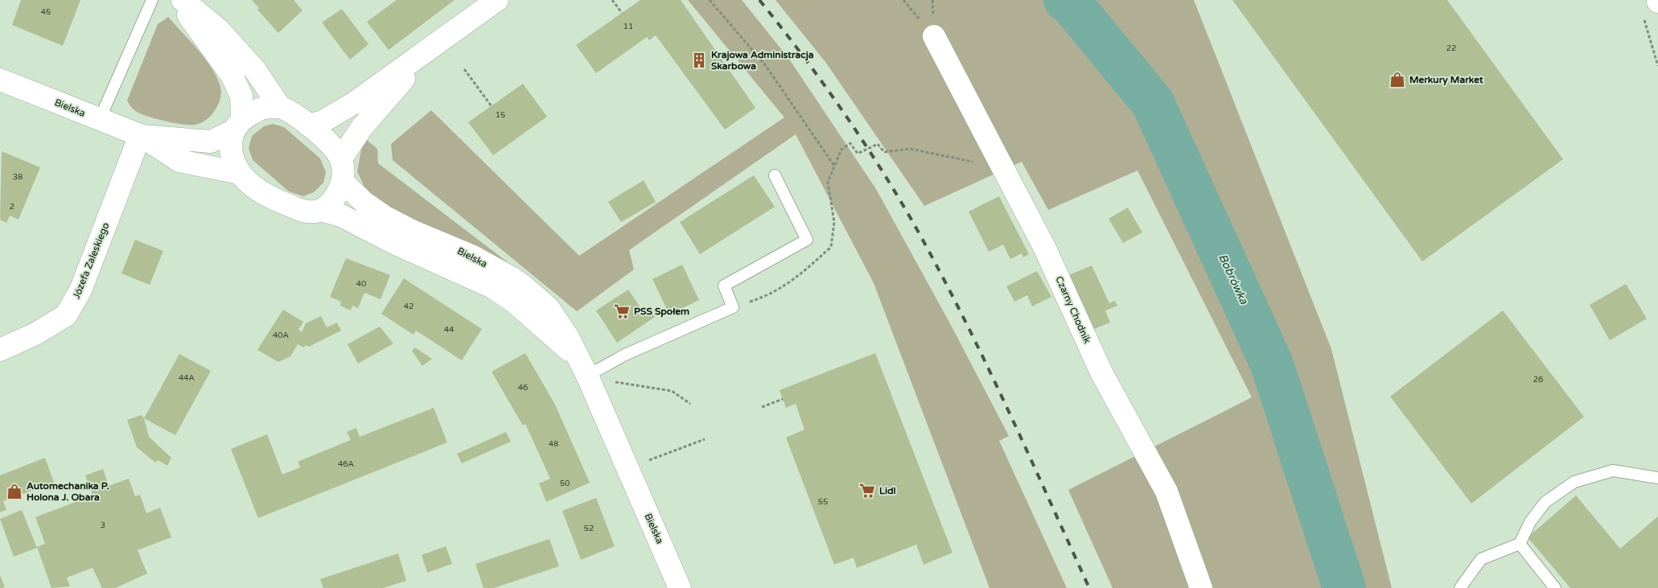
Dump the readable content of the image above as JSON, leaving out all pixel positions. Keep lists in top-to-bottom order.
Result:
{
  "streets": {
    "street": ["Bielska", "Józefa Zaleskiego", "Czarny Chodnik"]
  },
  "crossings": [
    ["Bielska", "Józefa Zaleskiego"]
  ],
  "water": ["Bobrówka"],
  "places": {
    "building": ["Krajowa Administracja Skarbowa"],
    "shop": ["Merkury Market", "Automechanika P. Holona J. Obara"],
    "supermarket": ["PSS Społem", "Lidl"]
  },
  "house_numbers": [
    "45",
    "11",
    "22",
    "15",
    "38",
    "2",
    "40",
    "42",
    "44",
    "40A",
    "44A",
    "26",
    "46",
    "48",
    "46A",
    "50",
    "55",
    "3",
    "52"
  ]
}
